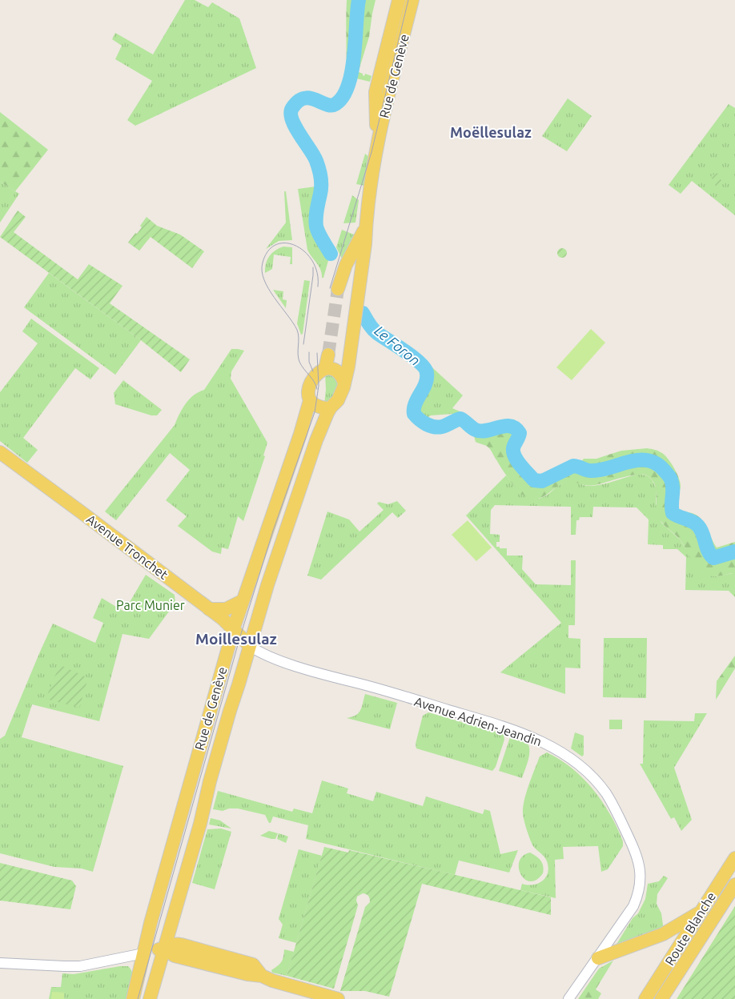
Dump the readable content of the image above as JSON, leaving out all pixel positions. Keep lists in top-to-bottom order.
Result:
{
  "streets": {
    "main road": ["Rue de Genève", "Avenue Tronchet", "Route Blanche"],
    "street": ["Avenue Adrien-Jeandin"]
  },
  "crossings": [
    ["Rue de Genève", "Avenue Tronchet"],
    ["Rue de Genève", "Avenue Adrien-Jeandin"],
    ["Avenue Tronchet", "Avenue Adrien-Jeandin"]
  ],
  "districts": ["Moëllesulaz", "Moillesulaz"],
  "water": ["Le Foron"],
  "parks": ["Parc Munier"]
}
